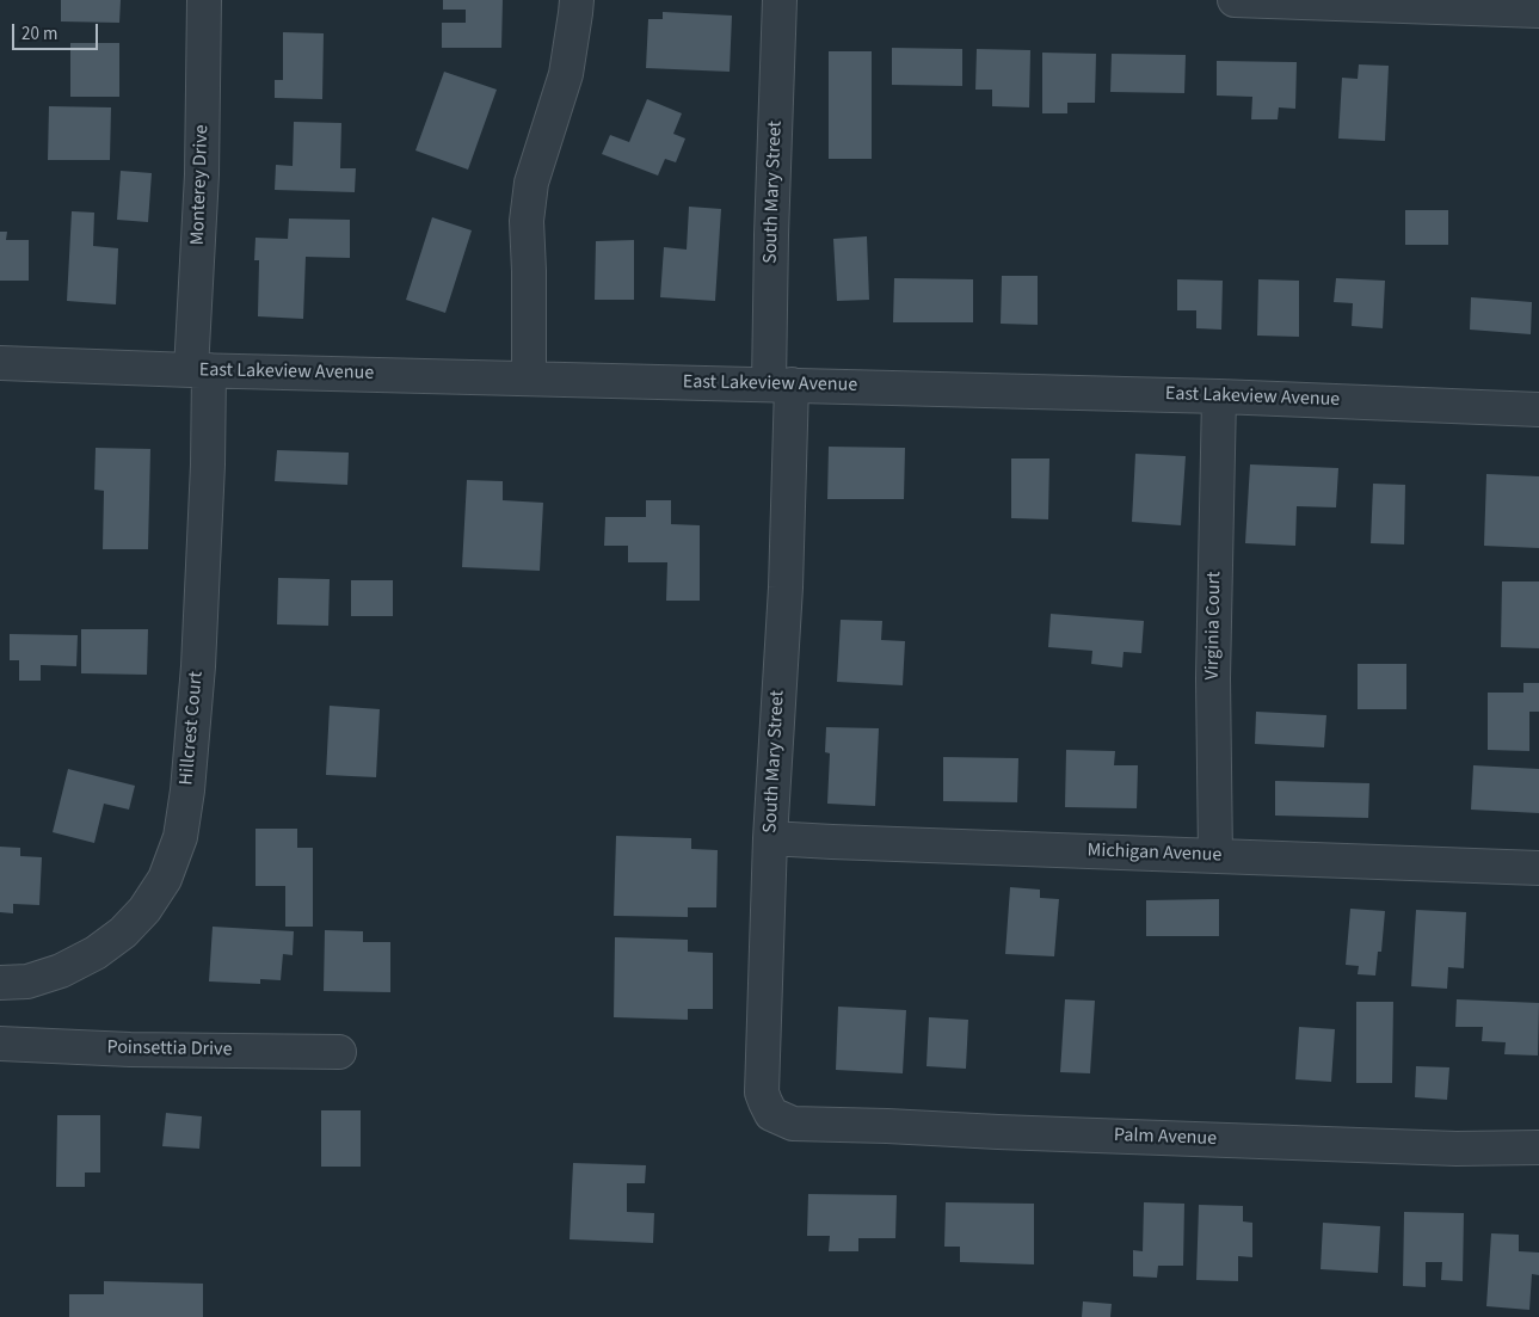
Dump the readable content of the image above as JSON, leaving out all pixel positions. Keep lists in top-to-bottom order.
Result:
{
  "streets": {
    "street": [
      "Monterey Drive",
      "South Mary Street",
      "East Lakeview Avenue",
      "Virginia Court",
      "Hillcrest Court",
      "Michigan Avenue",
      "Poinsettia Drive",
      "Palm Avenue"
    ]
  },
  "crossings": [
    ["Monterey Drive", "East Lakeview Avenue"],
    ["Monterey Drive", "Hillcrest Court"],
    ["South Mary Street", "East Lakeview Avenue"],
    ["South Mary Street", "Michigan Avenue"],
    ["South Mary Street", "Palm Avenue"],
    ["East Lakeview Avenue", "Virginia Court"],
    ["East Lakeview Avenue", "Hillcrest Court"],
    ["Virginia Court", "Michigan Avenue"]
  ],
  "scale_bar": "20 m"
}
